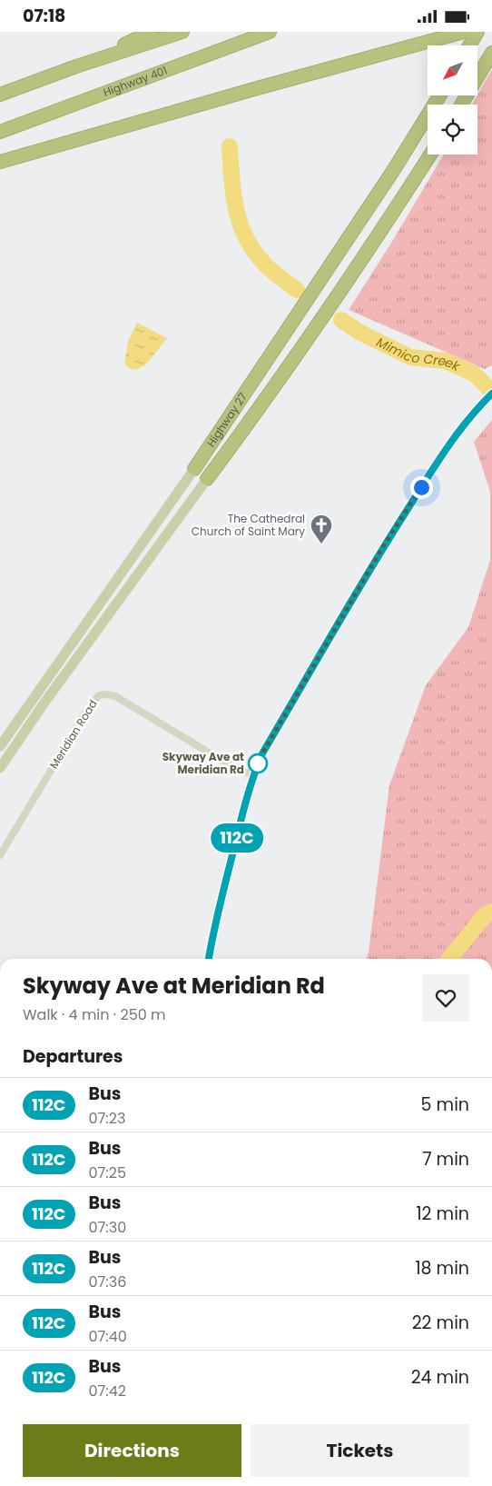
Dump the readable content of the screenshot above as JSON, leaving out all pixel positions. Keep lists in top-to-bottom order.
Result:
{
  "streets": {
    "highway": ["Highway 401", "Highway 27"],
    "street": ["Meridian Road"]
  },
  "water": ["Mimico Creek"],
  "places": {
    "church": ["The Cathedral Church of Saint Mary"],
    "other": ["Skyway Ave at Meridian Rd"]
  },
  "lines": ["bus line 112C"],
  "north": "bottom left",
  "page": {
    "status": "07:18",
    "on_map": "112C",
    "heading": [
      ["Skyway Ave at Meridian Rd", "Walk · 4 min · 250 m"],
      "Departures"
    ],
    "list": [
      {
        "mark": "112C",
        "name": "Bus",
        "note": "07:23",
        "value": "5 min"
      },
      {
        "mark": "112C",
        "name": "Bus",
        "note": "07:25",
        "value": "7 min"
      },
      {
        "mark": "112C",
        "name": "Bus",
        "note": "07:30",
        "value": "12 min"
      },
      {
        "mark": "112C",
        "name": "Bus",
        "note": "07:36",
        "value": "18 min"
      },
      {
        "mark": "112C",
        "name": "Bus",
        "note": "07:40",
        "value": "22 min"
      },
      {
        "mark": "112C",
        "name": "Bus",
        "note": "07:42",
        "value": "24 min"
      }
    ],
    "buttons": ["Directions", "Tickets"]
  }
}
